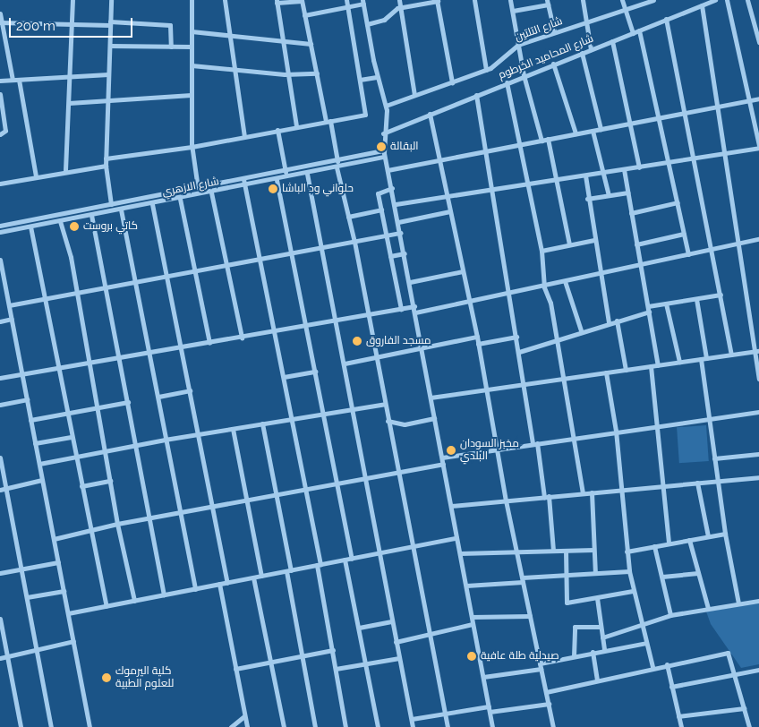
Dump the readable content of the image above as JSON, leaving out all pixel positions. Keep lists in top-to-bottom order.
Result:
{
  "streets": {
    "street": ["شارع التلتين", "شارع المحاميد الخرطوم", "شارع الازهري"]
  },
  "places": [
    "البقالة",
    "حلواني ود الباشا",
    "كاتي بروست",
    "مسجد الفاروق",
    "مخبز السودان البلدي",
    "صيدلية طلة عافية",
    "كلية اليرموك للعلوم الطبية"
  ],
  "scale_bar": "200 m"
}
